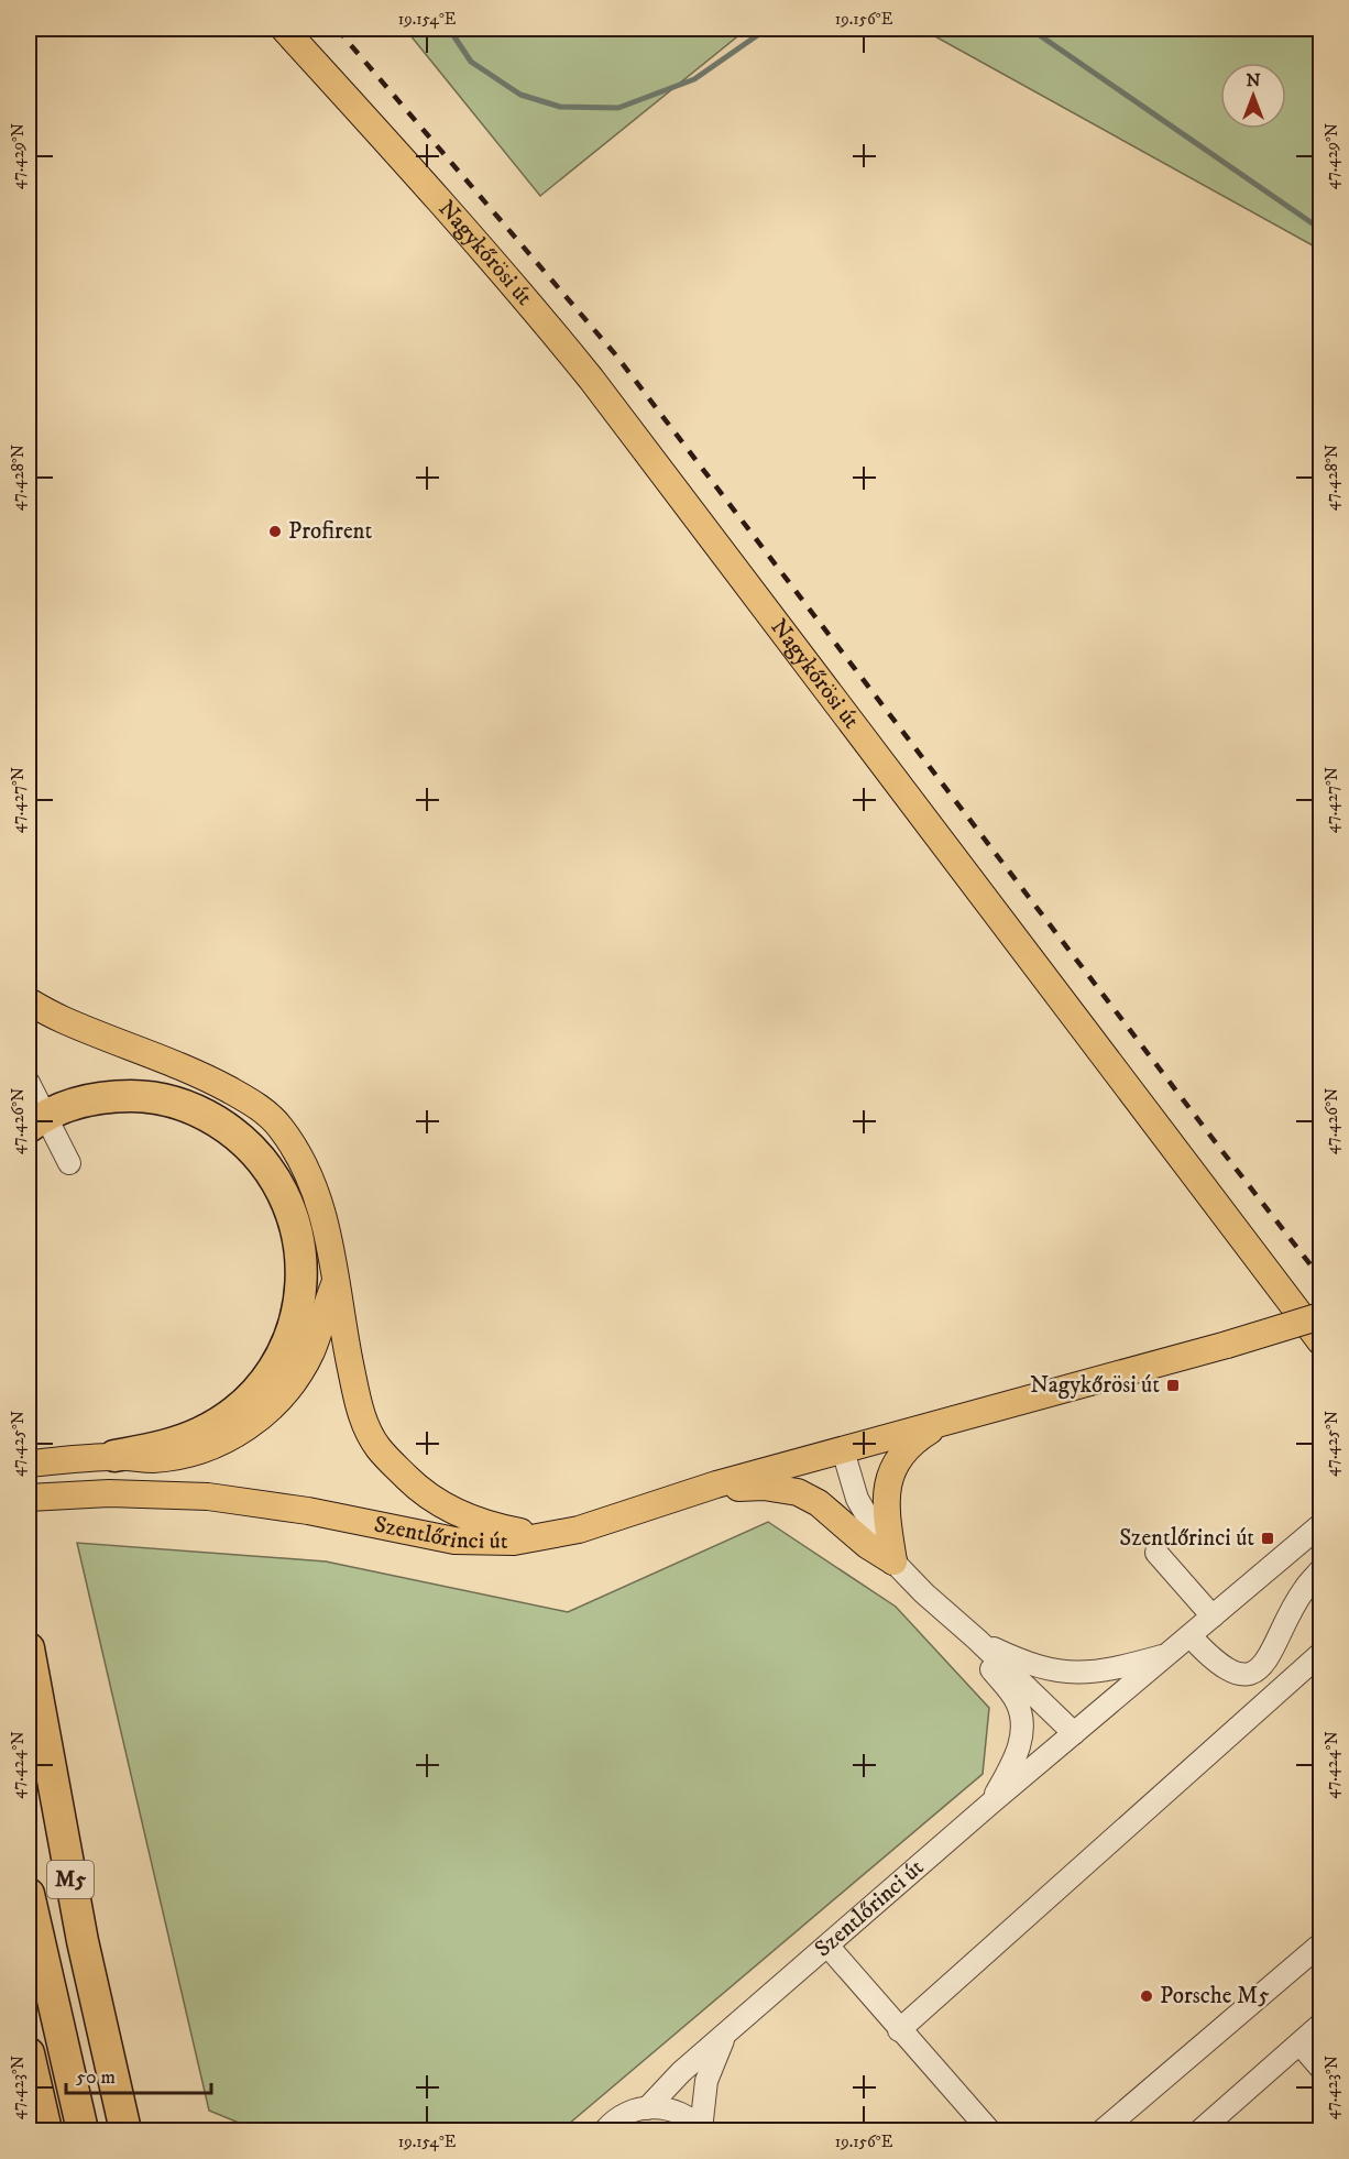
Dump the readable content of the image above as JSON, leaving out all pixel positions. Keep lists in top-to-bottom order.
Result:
{
  "streets": {
    "highway": ["M5"],
    "main road": ["Nagykőrösi út", "Szentlőrinci út"]
  },
  "places": {
    "other": ["Profirent", "Porsche M5"],
    "transit": ["Nagykőrösi út", "Szentlőrinci út"]
  },
  "scale_bar": "50 m",
  "north": "top",
  "coordinates": [
    "19.154°E",
    "19.156°E",
    "47.429°N",
    "47.428°N",
    "47.427°N",
    "47.426°N",
    "47.425°N",
    "47.424°N",
    "47.423°N"
  ]
}
